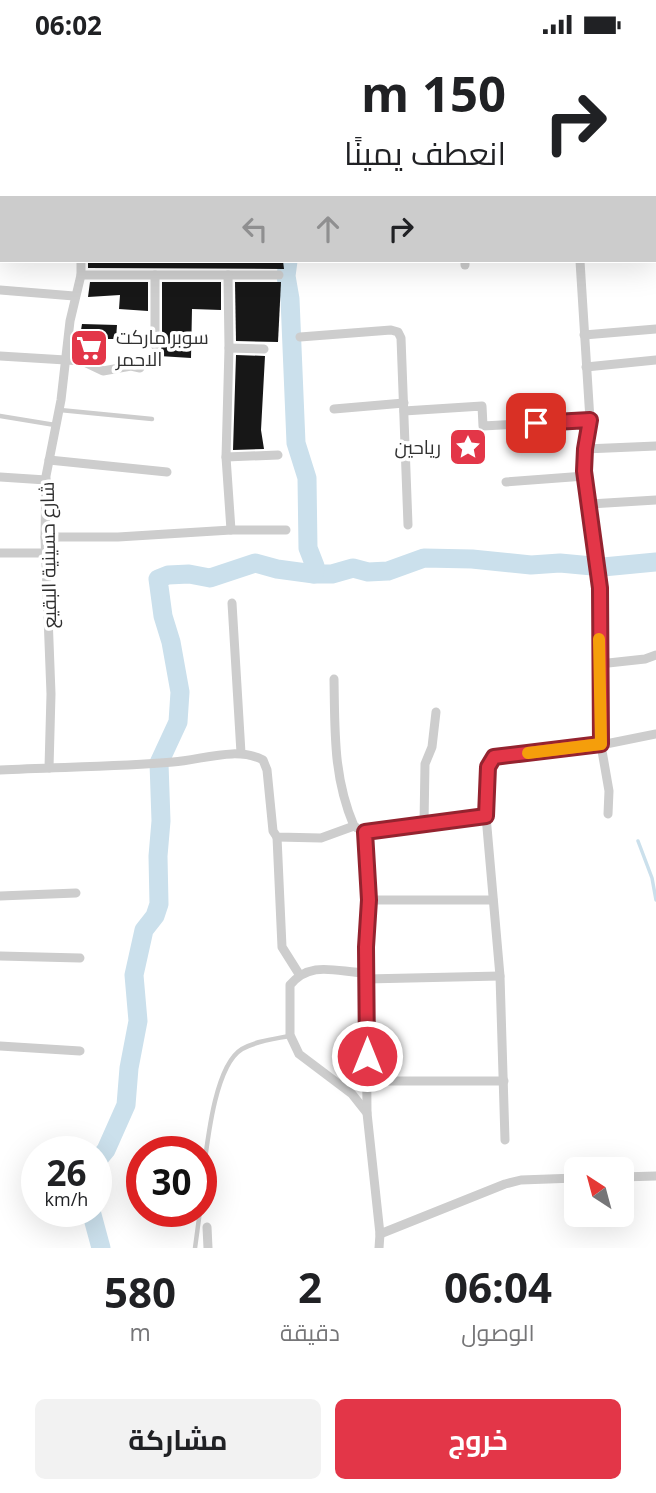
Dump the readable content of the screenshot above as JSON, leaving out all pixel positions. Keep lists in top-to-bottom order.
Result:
{
  "streets": {
    "street": ["شارع حسينية البقيع"]
  },
  "places": {
    "supermarket": ["سوبر ماركت الاحمر"],
    "place": ["رياحين"]
  },
  "north": "top left",
  "page": {
    "status": "06:02",
    "turn": ["150 m", "انعطف يمينًا"],
    "speed": "26 km/h",
    "limit": "30",
    "eta": [
      "06:04",
      "الوصول",
      "2",
      "دقيقة",
      "580",
      "m"
    ],
    "buttons": ["خروج", "مشاركة"]
  }
}
